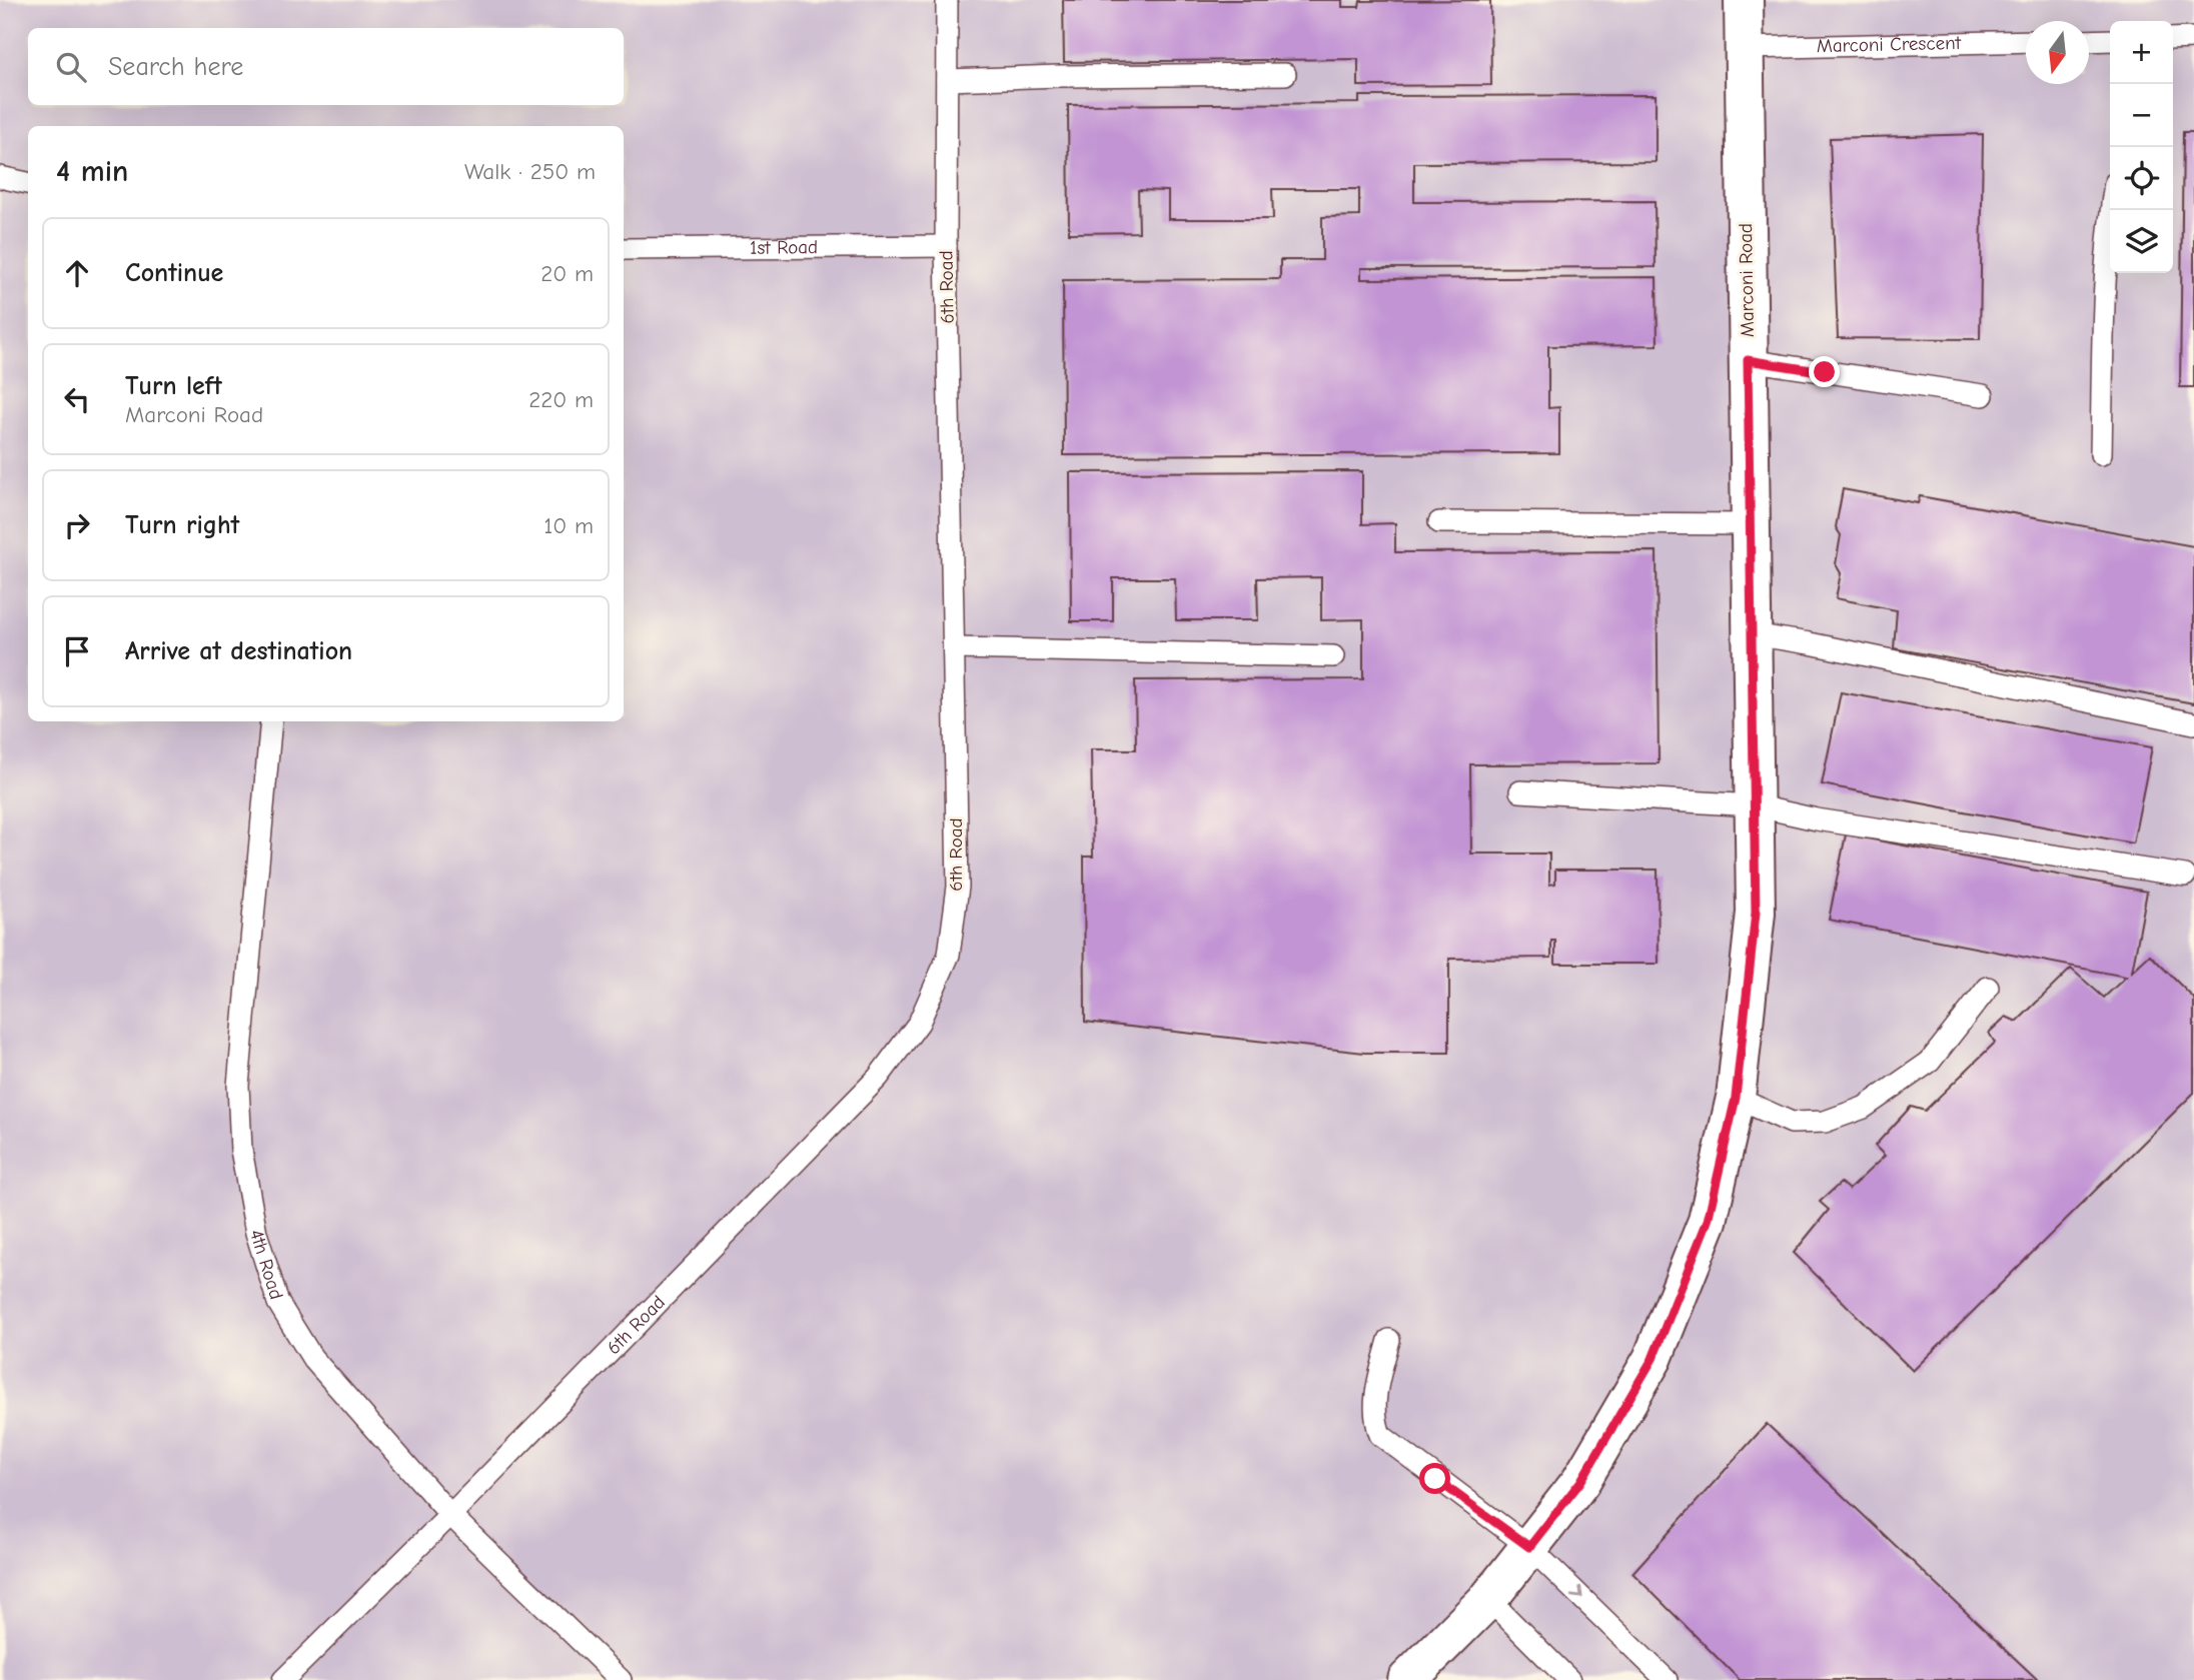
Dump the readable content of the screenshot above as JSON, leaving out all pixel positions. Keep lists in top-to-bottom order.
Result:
{
  "streets": {
    "street": ["Marconi Road"],
    "lane": [
      "Marconi Crescent",
      "1st Road",
      "6th Road",
      "4th Road"
    ]
  },
  "crossings": [
    ["Marconi Crescent", "Marconi Road"],
    ["1st Road", "6th Road"],
    ["6th Road", "4th Road"]
  ],
  "north": "bottom",
  "page": {
    "map_buttons": ["+", "−"],
    "search": "Search here",
    "heading": ["4 min", "Walk · 250 m"],
    "list": [
      ["Continue", "20 m"],
      ["Turn left", "Marconi Road", "220 m"],
      ["Turn right", "10 m"],
      "Arrive at destination"
    ]
  }
}
